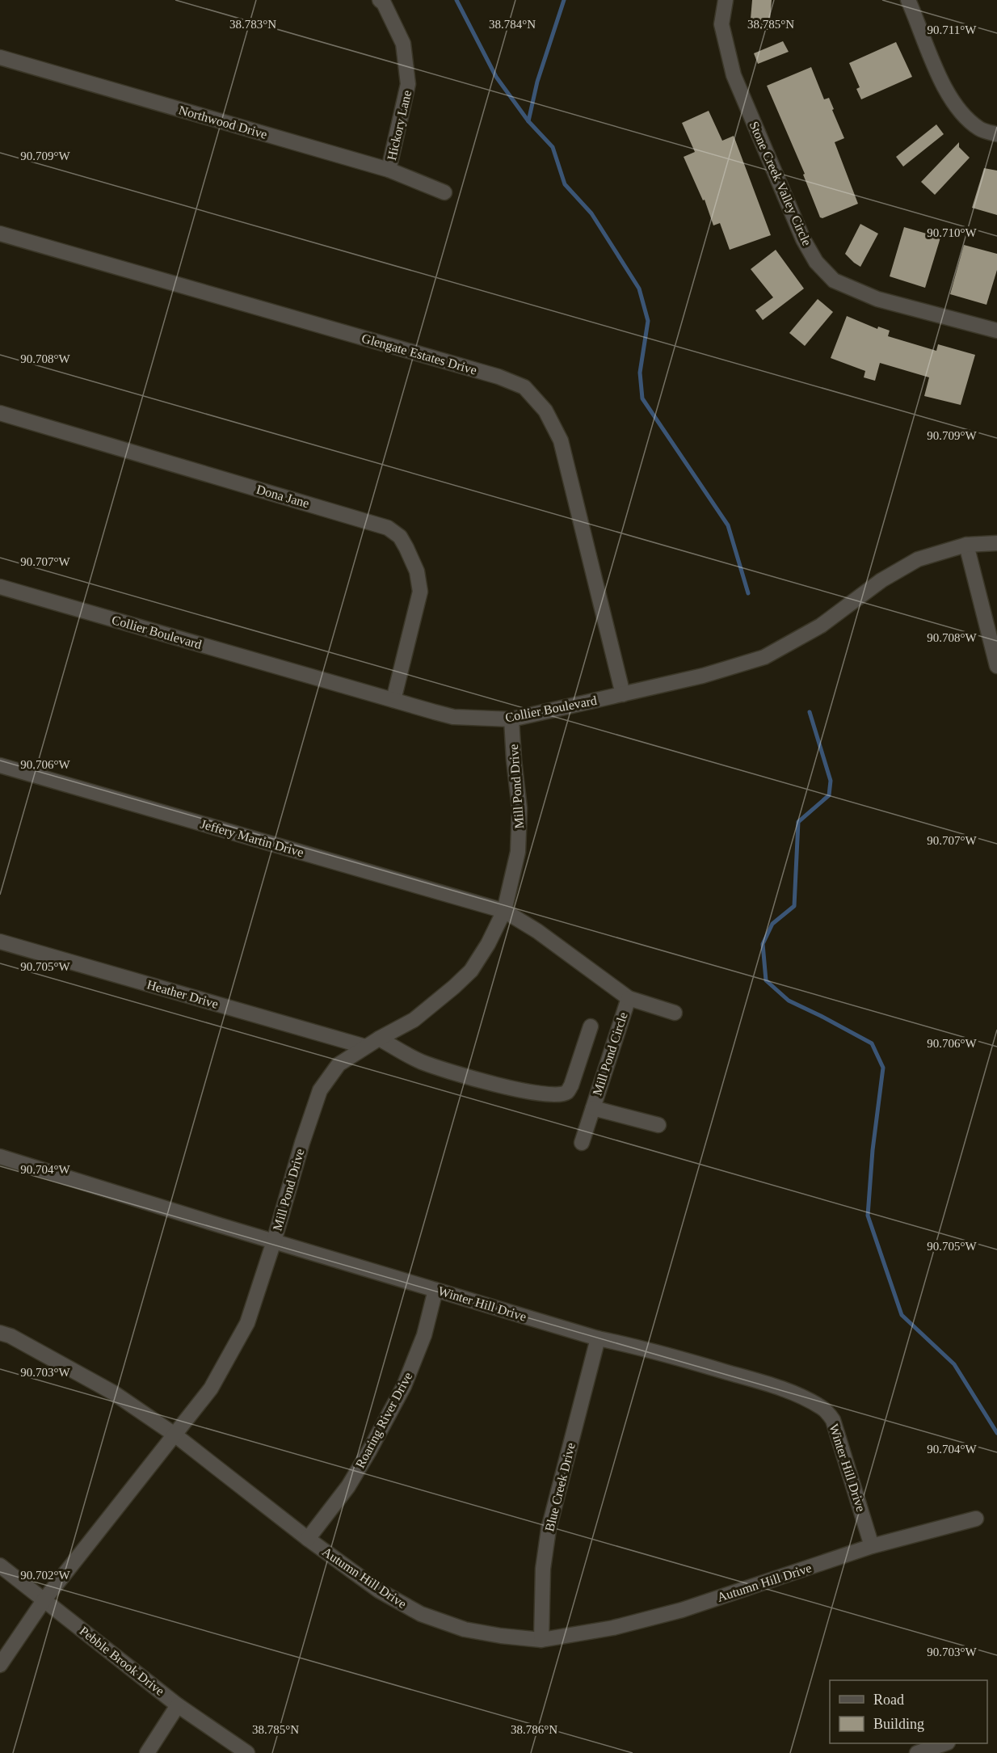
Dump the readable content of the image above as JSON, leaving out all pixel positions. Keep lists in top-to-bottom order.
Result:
{
  "streets": {
    "street": [
      "Northwood Drive",
      "Hickory Lane",
      "Stone Creek Valley Circle",
      "Glengate Estates Drive",
      "Dona Jane",
      "Collier Boulevard",
      "Mill Pond Drive",
      "Jeffery Martin Drive",
      "Heather Drive",
      "Mill Pond Circle",
      "Winter Hill Drive",
      "Roaring River Drive",
      "Blue Creek Drive",
      "Autumn Hill Drive",
      "Pebble Brook Drive"
    ]
  },
  "crossings": [
    ["Northwood Drive", "Hickory Lane"],
    ["Glengate Estates Drive", "Collier Boulevard"],
    ["Dona Jane", "Collier Boulevard"],
    ["Collier Boulevard", "Mill Pond Drive"],
    ["Mill Pond Drive", "Jeffery Martin Drive"],
    ["Mill Pond Drive", "Heather Drive"],
    ["Mill Pond Drive", "Mill Pond Circle"],
    ["Mill Pond Drive", "Winter Hill Drive"],
    ["Mill Pond Drive", "Autumn Hill Drive"],
    ["Mill Pond Drive", "Pebble Brook Drive"],
    ["Jeffery Martin Drive", "Mill Pond Circle"],
    ["Winter Hill Drive", "Roaring River Drive"],
    ["Winter Hill Drive", "Blue Creek Drive"],
    ["Winter Hill Drive", "Autumn Hill Drive"],
    ["Roaring River Drive", "Autumn Hill Drive"],
    ["Blue Creek Drive", "Autumn Hill Drive"]
  ],
  "legend": ["Road", "Building"],
  "coordinates": [
    "38.783°N",
    "38.784°N",
    "38.785°N",
    "90.711°W",
    "90.709°W",
    "90.710°W",
    "90.708°W",
    "90.707°W",
    "90.706°W",
    "90.705°W",
    "90.704°W",
    "90.703°W",
    "90.702°W",
    "38.786°N"
  ]
}
